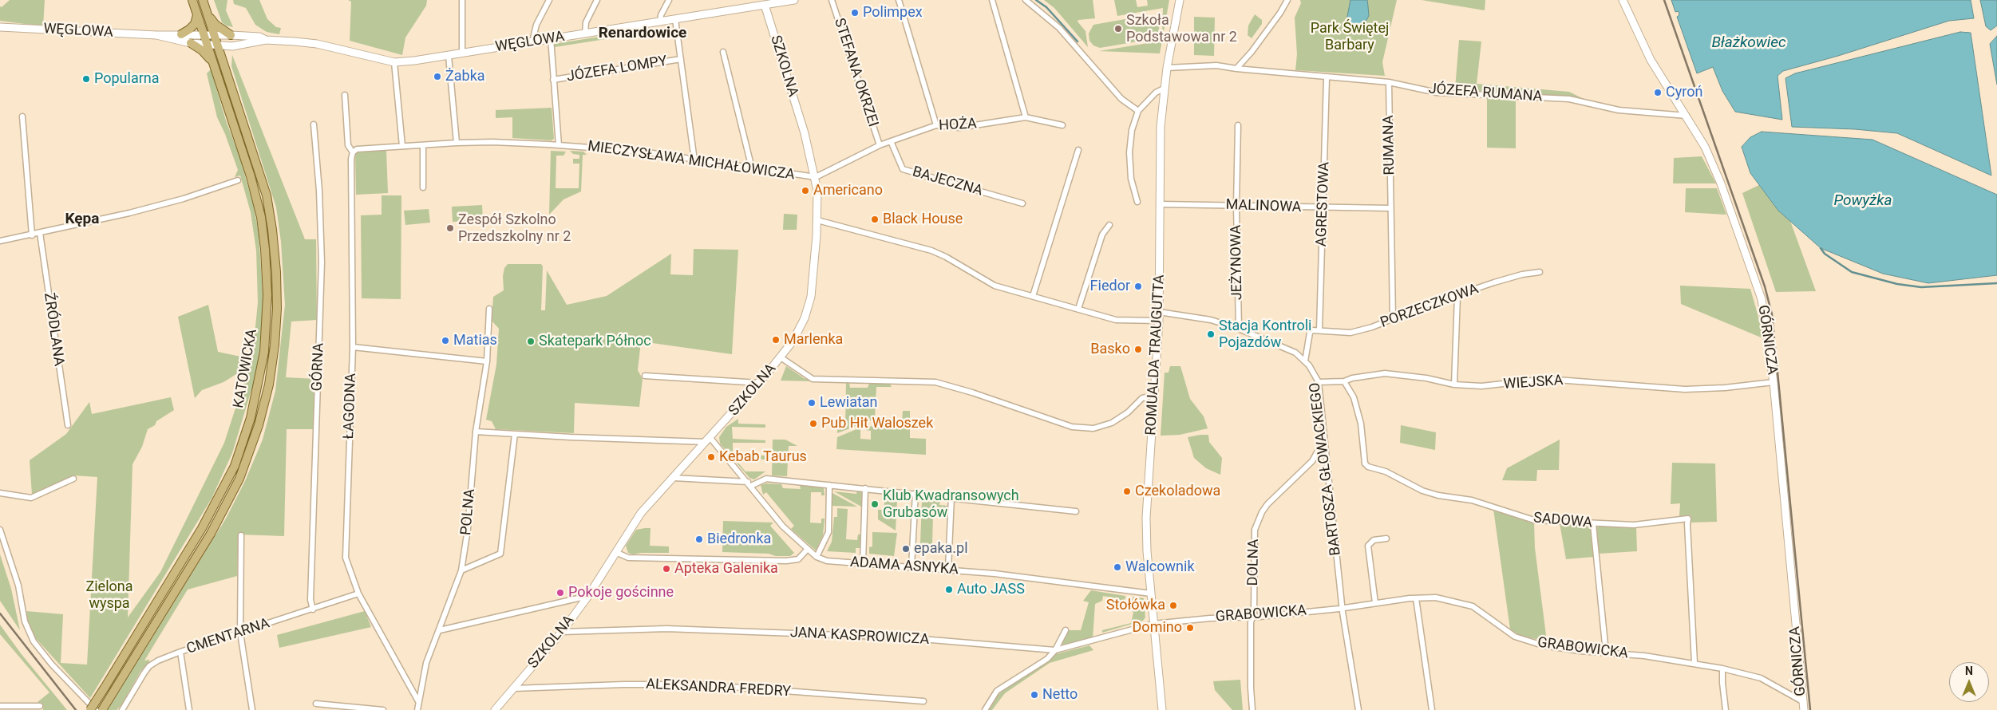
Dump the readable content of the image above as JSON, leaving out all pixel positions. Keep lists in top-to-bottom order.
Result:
{
  "streets": {
    "main road": ["KATOWICKA"],
    "street": [
      "WĘGLOWA",
      "SZKOLNA",
      "JÓZEFA LOMPY",
      "STEFANA OKRZEI",
      "JÓZEFA RUMANA",
      "HOŻA",
      "RUMANA",
      "MIECZYSŁAWA MICHAŁOWICZA",
      "BAJECZNA",
      "AGRESTOWA",
      "MALINOWA",
      "JEŻYNOWA",
      "PORZECZKOWA",
      "ŹRÓDLANA",
      "GÓRNICZA",
      "ROMUALDA TRAUGUTTA",
      "GÓRNA",
      "WIEJSKA",
      "ŁAGODNA",
      "BARTOSZA GŁOWACKIEGO",
      "POLNA",
      "SADOWA",
      "DOLNA",
      "ADAMA ASNYKA",
      "GRABOWICKA",
      "CMENTARNA",
      "JANA KASPROWICZA",
      "ALEKSANDRA FREDRY"
    ]
  },
  "crossings": [
    ["WĘGLOWA", "SZKOLNA"],
    ["WĘGLOWA", "KATOWICKA"],
    ["SZKOLNA", "HOŻA"],
    ["SZKOLNA", "MIECZYSŁAWA MICHAŁOWICZA"],
    ["SZKOLNA", "ADAMA ASNYKA"],
    ["SZKOLNA", "JANA KASPROWICZA"],
    ["SZKOLNA", "ALEKSANDRA FREDRY"],
    ["STEFANA OKRZEI", "HOŻA"],
    ["JÓZEFA RUMANA", "RUMANA"],
    ["JÓZEFA RUMANA", "AGRESTOWA"],
    ["JÓZEFA RUMANA", "GÓRNICZA"],
    ["JÓZEFA RUMANA", "ROMUALDA TRAUGUTTA"],
    ["HOŻA", "MIECZYSŁAWA MICHAŁOWICZA"],
    ["HOŻA", "BAJECZNA"],
    ["RUMANA", "MALINOWA"],
    ["RUMANA", "PORZECZKOWA"],
    ["MIECZYSŁAWA MICHAŁOWICZA", "ŁAGODNA"],
    ["AGRESTOWA", "MALINOWA"],
    ["AGRESTOWA", "PORZECZKOWA"],
    ["MALINOWA", "JEŻYNOWA"],
    ["MALINOWA", "ROMUALDA TRAUGUTTA"],
    ["JEŻYNOWA", "BARTOSZA GŁOWACKIEGO"],
    ["GÓRNICZA", "WIEJSKA"],
    ["GÓRNICZA", "GRABOWICKA"],
    ["ROMUALDA TRAUGUTTA", "BARTOSZA GŁOWACKIEGO"],
    ["ROMUALDA TRAUGUTTA", "ADAMA ASNYKA"],
    ["ROMUALDA TRAUGUTTA", "GRABOWICKA"],
    ["ROMUALDA TRAUGUTTA", "JANA KASPROWICZA"],
    ["GÓRNA", "CMENTARNA"],
    ["WIEJSKA", "BARTOSZA GŁOWACKIEGO"],
    ["WIEJSKA", "SADOWA"],
    ["ŁAGODNA", "POLNA"],
    ["ŁAGODNA", "CMENTARNA"],
    ["BARTOSZA GŁOWACKIEGO", "DOLNA"],
    ["BARTOSZA GŁOWACKIEGO", "GRABOWICKA"],
    ["SADOWA", "GRABOWICKA"],
    ["DOLNA", "GRABOWICKA"],
    ["GRABOWICKA", "JANA KASPROWICZA"]
  ],
  "districts": ["Renardowice", "Kępa"],
  "water": ["Błażkowiec", "Powyżka"],
  "parks": ["Park Świętej Barbary", "Zielona wyspa"],
  "places": [
    "Polimpex",
    "Szkoła Podstawowa nr 2",
    "Żabka",
    "Popularna",
    "Cyroń",
    "Americano",
    "Black House",
    "Zespół Szkolno Przedszkolny nr 2",
    "Fiedor",
    "Stacja Kontroli Pojazdów",
    "Marlenka",
    "Matias",
    "Skatepark Północ",
    "Basko",
    "Lewiatan",
    "Pub Hit Waloszek",
    "Kebab Taurus",
    "Czekoladowa",
    "Klub Kwadransowych Grubasów",
    "Biedronka",
    "epaka.pl",
    "Walcownik",
    "Apteka Galenika",
    "Auto JASS",
    "Pokoje gościnne",
    "Stołówka",
    "Domino",
    "Netto"
  ],
  "north": "top"
}
